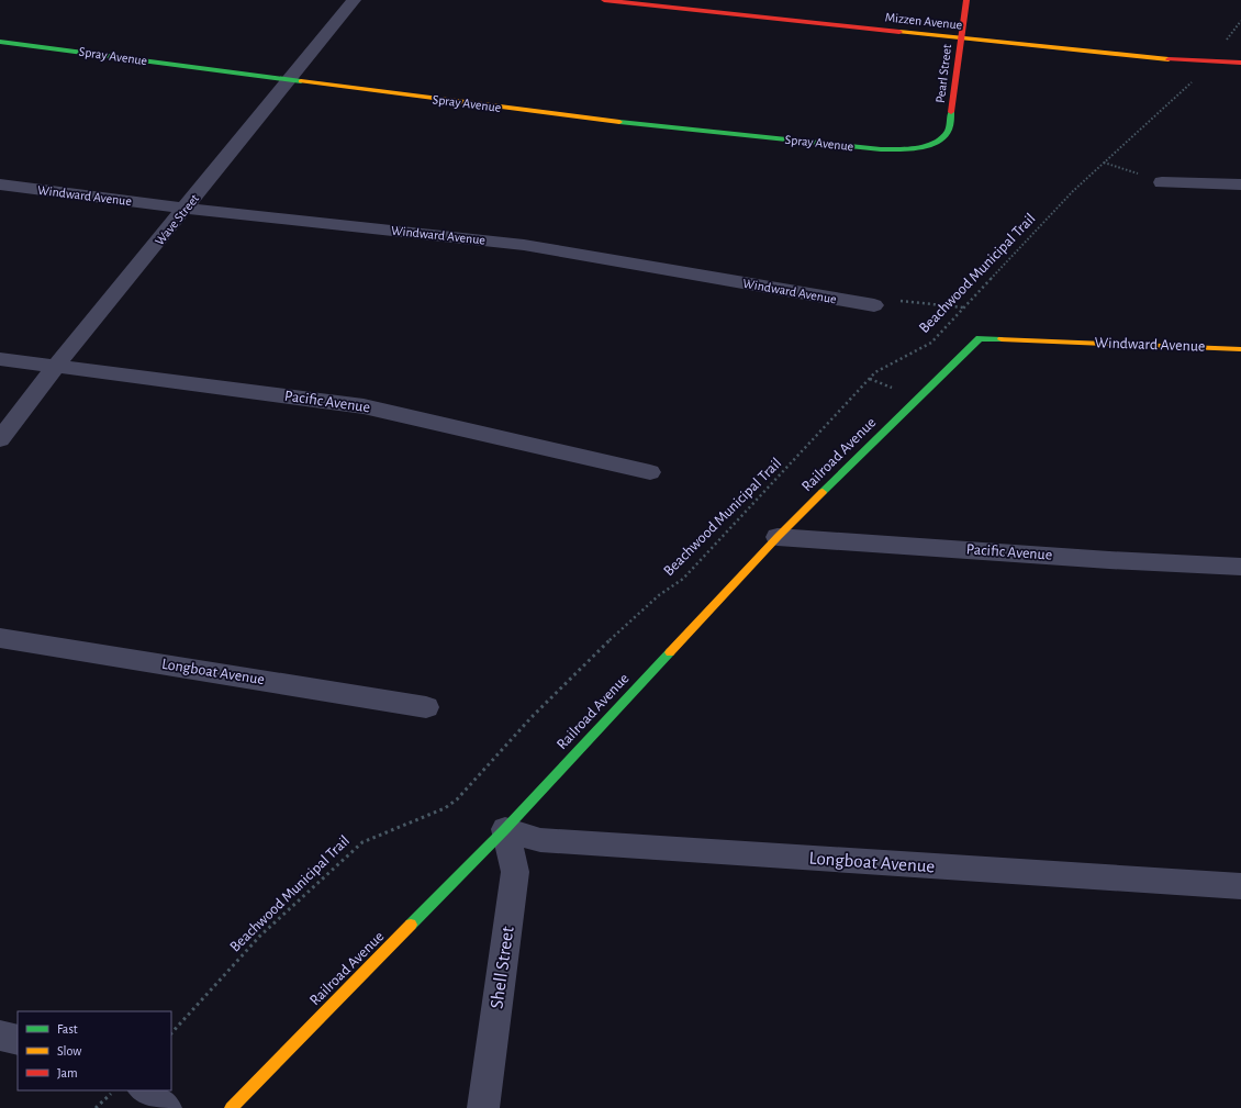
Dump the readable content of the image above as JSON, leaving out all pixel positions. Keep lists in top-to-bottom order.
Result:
{
  "streets": {
    "street": [
      "Mizzen Avenue",
      "Spray Avenue",
      "Pearl Street",
      "Windward Avenue",
      "Wave Street",
      "Pacific Avenue",
      "Railroad Avenue",
      "Longboat Avenue",
      "Shell Street"
    ],
    "path": ["Beachwood Municipal Trail"]
  },
  "crossings": [
    ["Mizzen Avenue", "Pearl Street"],
    ["Spray Avenue", "Pearl Street"],
    ["Spray Avenue", "Wave Street"],
    ["Windward Avenue", "Wave Street"],
    ["Windward Avenue", "Railroad Avenue"],
    ["Wave Street", "Pacific Avenue"],
    ["Pacific Avenue", "Railroad Avenue"],
    ["Railroad Avenue", "Longboat Avenue"],
    ["Railroad Avenue", "Shell Street"],
    ["Longboat Avenue", "Shell Street"]
  ],
  "legend": ["Fast", "Slow", "Jam"]
}
